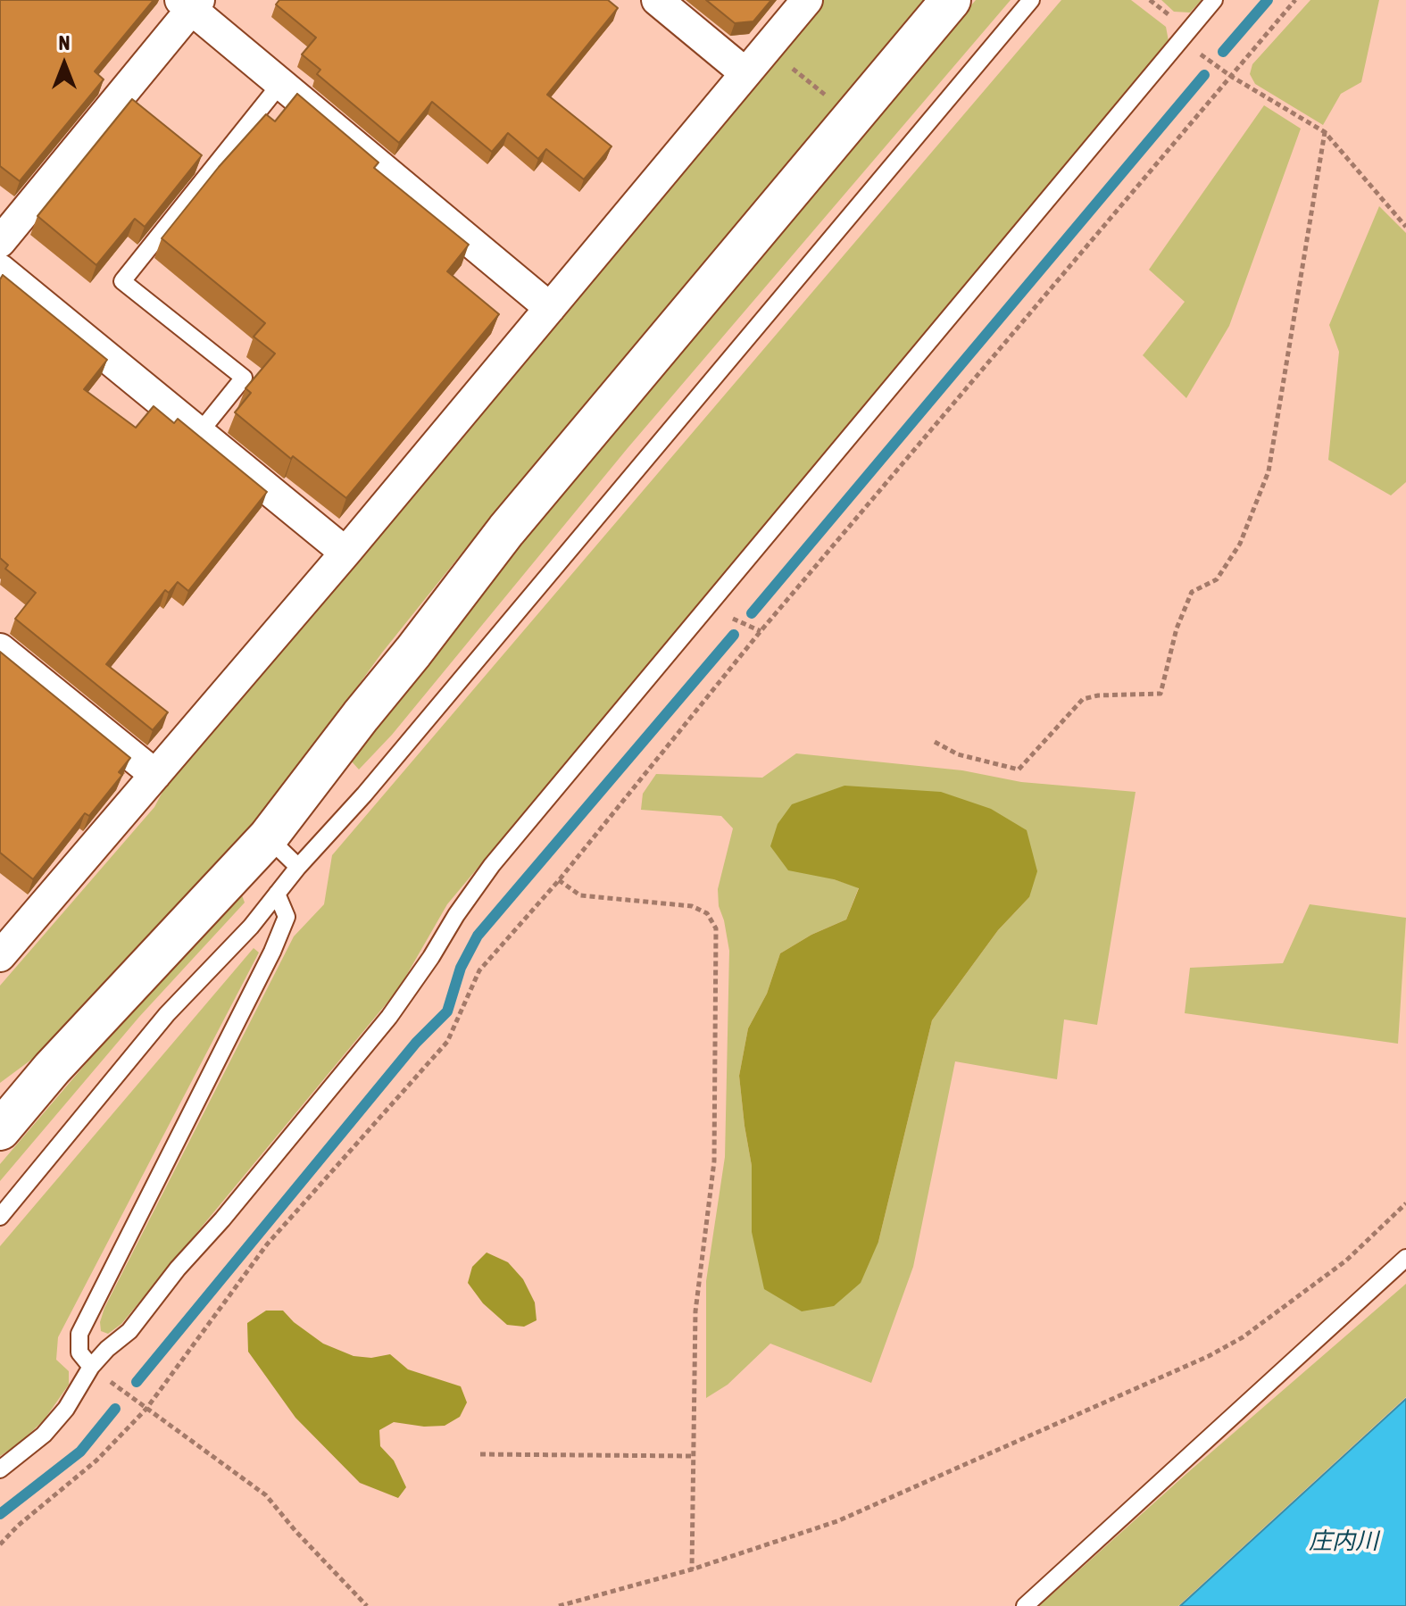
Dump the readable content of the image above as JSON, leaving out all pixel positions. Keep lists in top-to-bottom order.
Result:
{
  "water": ["庄内川"],
  "north": "top"
}
